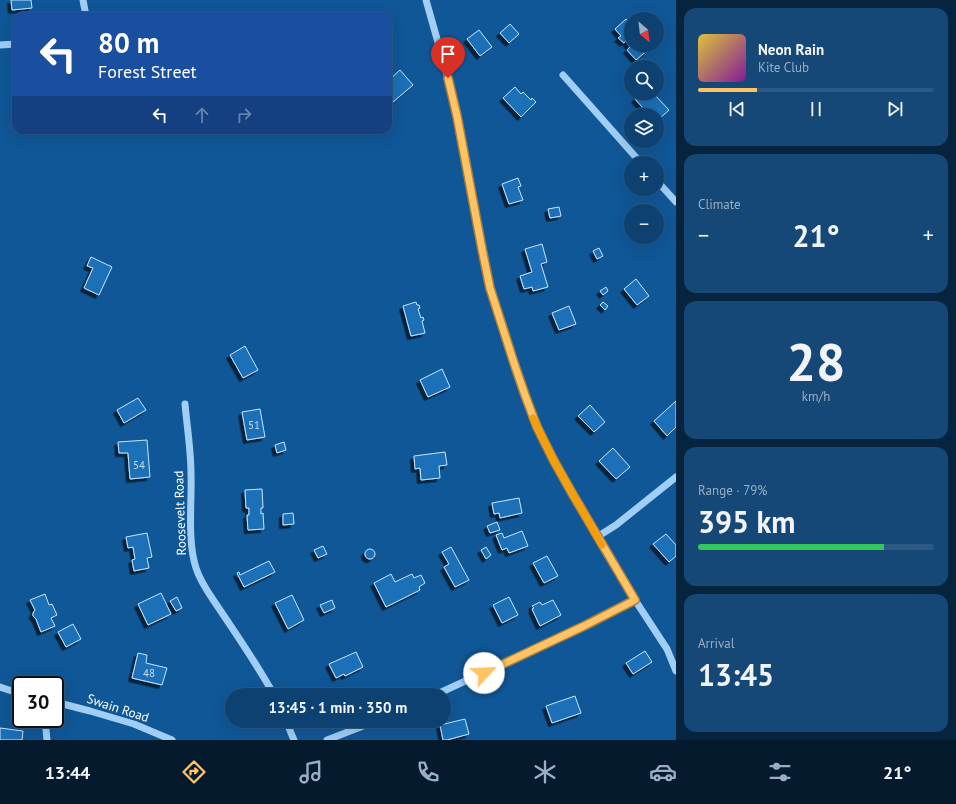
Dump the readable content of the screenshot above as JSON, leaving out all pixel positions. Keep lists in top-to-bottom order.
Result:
{
  "streets": {
    "street": ["Roosevelt Road", "Swain Road"]
  },
  "house_numbers": ["51", "54", "48"],
  "north": "bottom right",
  "page": {
    "map_buttons": ["+", "−"],
    "turn": ["80 m", "Forest Street"],
    "song": ["Neon Rain", "Kite Club"],
    "tile": [
      "Climate",
      ["28", "km/h"],
      ["Range · 79%", "395 km"],
      ["Arrival", "13:45"]
    ],
    "heat": ["−", "21°", "+"],
    "limit": "30",
    "trip": "13:45 · 1 min · 350 m",
    "tabs": ["13:44", "21°"]
  }
}
